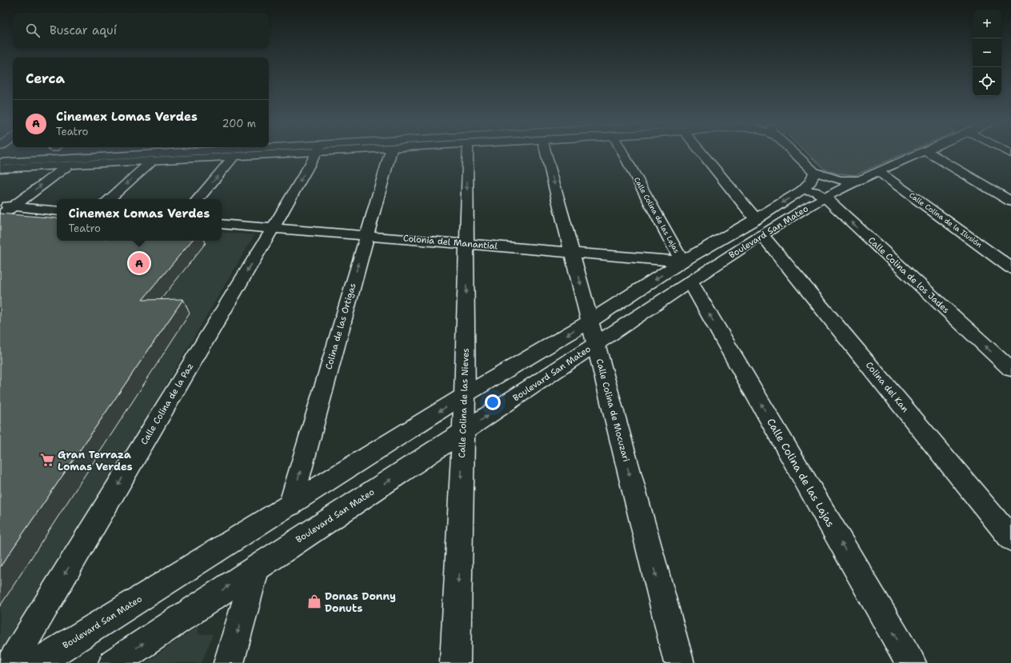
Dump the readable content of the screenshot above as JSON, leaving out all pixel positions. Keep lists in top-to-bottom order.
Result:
{
  "streets": {
    "street": [
      "Calle Colina de las Lajas",
      "Calle Colina de la Ilusión",
      "Boulevard San Mateo",
      "Colonia del Manantial",
      "Calle Colina de los Jades",
      "Colina de las Ortigas",
      "Colina del Kan",
      "Calle Colina de las Nieves",
      "Calle Colina de la Paz",
      "Calle Colina de Mocuzari"
    ]
  },
  "crossings": [
    ["Calle Colina de las Lajas", "Boulevard San Mateo"],
    ["Calle Colina de las Lajas", "Colonia del Manantial"],
    ["Calle Colina de la Ilusión", "Boulevard San Mateo"],
    ["Boulevard San Mateo", "Colonia del Manantial"],
    ["Boulevard San Mateo", "Calle Colina de los Jades"],
    ["Boulevard San Mateo", "Colina de las Ortigas"],
    ["Boulevard San Mateo", "Colina del Kan"],
    ["Boulevard San Mateo", "Calle Colina de las Nieves"],
    ["Boulevard San Mateo", "Calle Colina de Mocuzari"],
    ["Colonia del Manantial", "Colina de las Ortigas"],
    ["Colonia del Manantial", "Calle Colina de las Nieves"],
    ["Colonia del Manantial", "Calle Colina de la Paz"],
    ["Colonia del Manantial", "Calle Colina de Mocuzari"]
  ],
  "one_way": [
    "Calle Colina de las Lajas",
    "Colina de las Ortigas",
    "Calle Colina de las Nieves",
    "Calle Colina de la Paz",
    "Calle Colina de Mocuzari"
  ],
  "places": {
    "supermarket": ["Gran Terraza Lomas Verdes"],
    "shop": ["Donas Donny Donuts"]
  },
  "page": {
    "map_buttons": ["+", "−"],
    "search": "Buscar aquí",
    "heading": "Cerca",
    "list": [
      {
        "mark": "A",
        "name": "Cinemex Lomas Verdes",
        "note": "Teatro",
        "value": "200 m"
      }
    ],
    "popup": ["Cinemex Lomas Verdes", "Teatro"],
    "pins": "A"
  }
}
